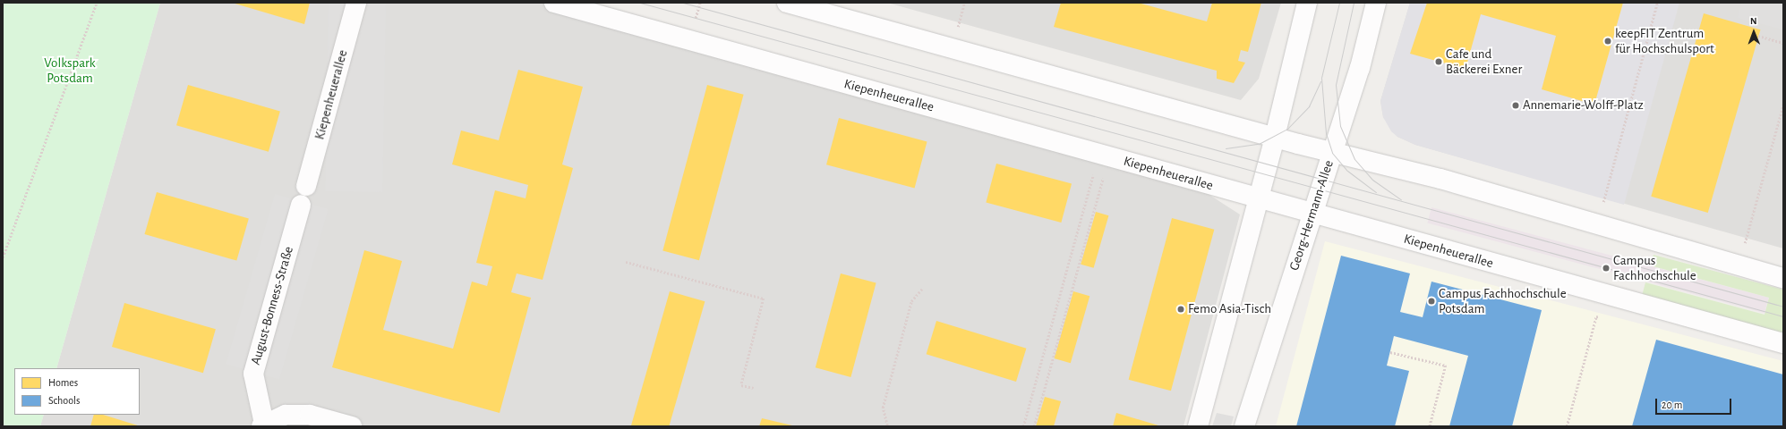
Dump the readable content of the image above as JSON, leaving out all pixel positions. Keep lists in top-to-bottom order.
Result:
{
  "streets": {
    "street": ["Kiepenheuerallee", "Georg-Hermann-Allee", "August-Bonness-Straße"]
  },
  "crossings": [
    ["Kiepenheuerallee", "Georg-Hermann-Allee"]
  ],
  "parks": ["Volkspark Potsdam"],
  "places": [
    "keepFIT Zentrum für Hochschulsport",
    "Cafe und Bäckerei Exner",
    "Annemarie-Wolff-Platz",
    "Campus Fachhochschule",
    "Campus Fachhochschule Potsdam",
    "Femo Asia-Tisch"
  ],
  "legend": ["Homes", "Schools"],
  "scale_bar": "20 m",
  "north": "top"
}
